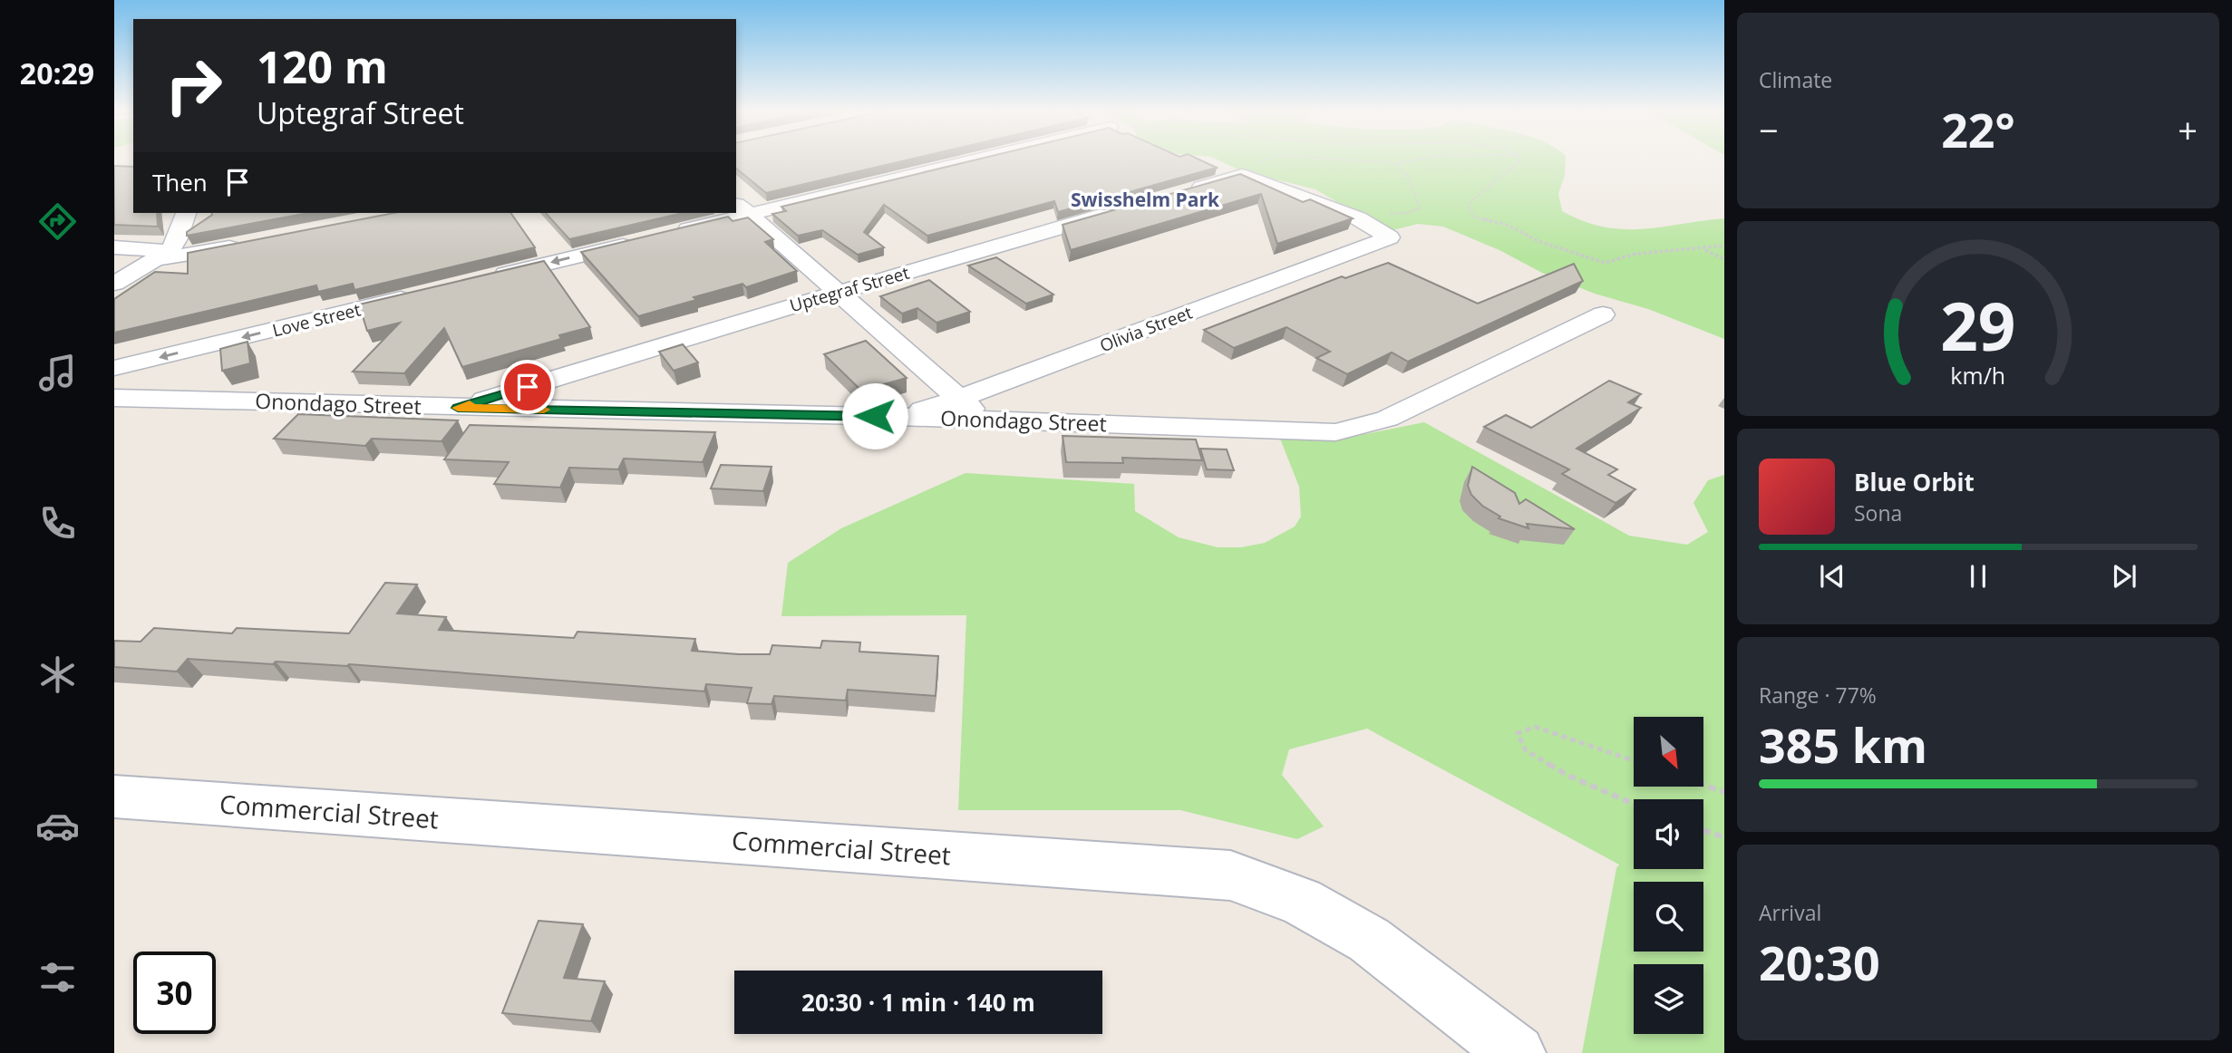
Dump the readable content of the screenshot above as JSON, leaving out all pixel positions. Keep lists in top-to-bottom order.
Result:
{
  "streets": {
    "main road": ["Commercial Street"],
    "street": [
      "Uptegraf Street",
      "Love Street",
      "Olivia Street",
      "Onondago Street"
    ]
  },
  "crossings": [
    ["Uptegraf Street", "Onondago Street"],
    ["Olivia Street", "Onondago Street"]
  ],
  "districts": ["Swisshelm Park"],
  "north": "bottom right",
  "page": {
    "tabs": "20:29",
    "tile": [
      "Climate",
      ["Range · 77%", "385 km"],
      ["Arrival", "20:30"]
    ],
    "turn": ["120 m", "Uptegraf Street"],
    "heat": ["−", "22°", "+"],
    "then": "Then",
    "song": ["Blue Orbit", "Sona"],
    "limit": "30",
    "trip": "20:30 · 1 min · 140 m",
    "gauge": ["29", "km/h"]
  }
}
